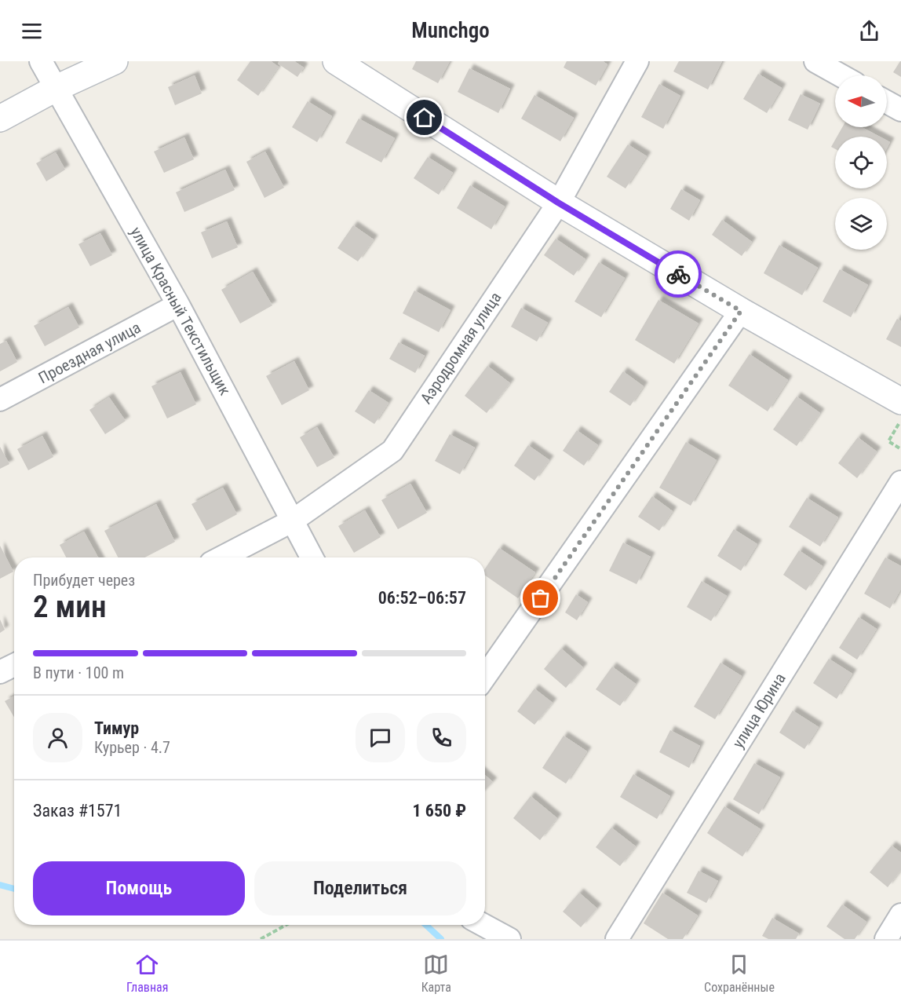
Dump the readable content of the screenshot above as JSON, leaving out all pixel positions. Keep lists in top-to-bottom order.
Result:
{
  "streets": {
    "street": [
      "улица Красный Текстильщик",
      "Аэродромная улица",
      "Проездная улица",
      "улица Юрина"
    ]
  },
  "crossings": [
    ["улица Красный Текстильщик", "Аэродромная улица"],
    ["улица Красный Текстильщик", "Проездная улица"]
  ],
  "north": "left",
  "page": {
    "header": "Munchgo",
    "heading": ["2 мин", "Прибудет через", "06:52–06:57"],
    "panel": [
      "Тимур",
      "Курьер · 4.7",
      "Заказ #1571",
      "1 650 ₽"
    ],
    "bar": "В пути · 100 m",
    "buttons": ["Помощь", "Поделиться"],
    "tabs": ["Главная", "Карта", "Сохранённые"]
  }
}
